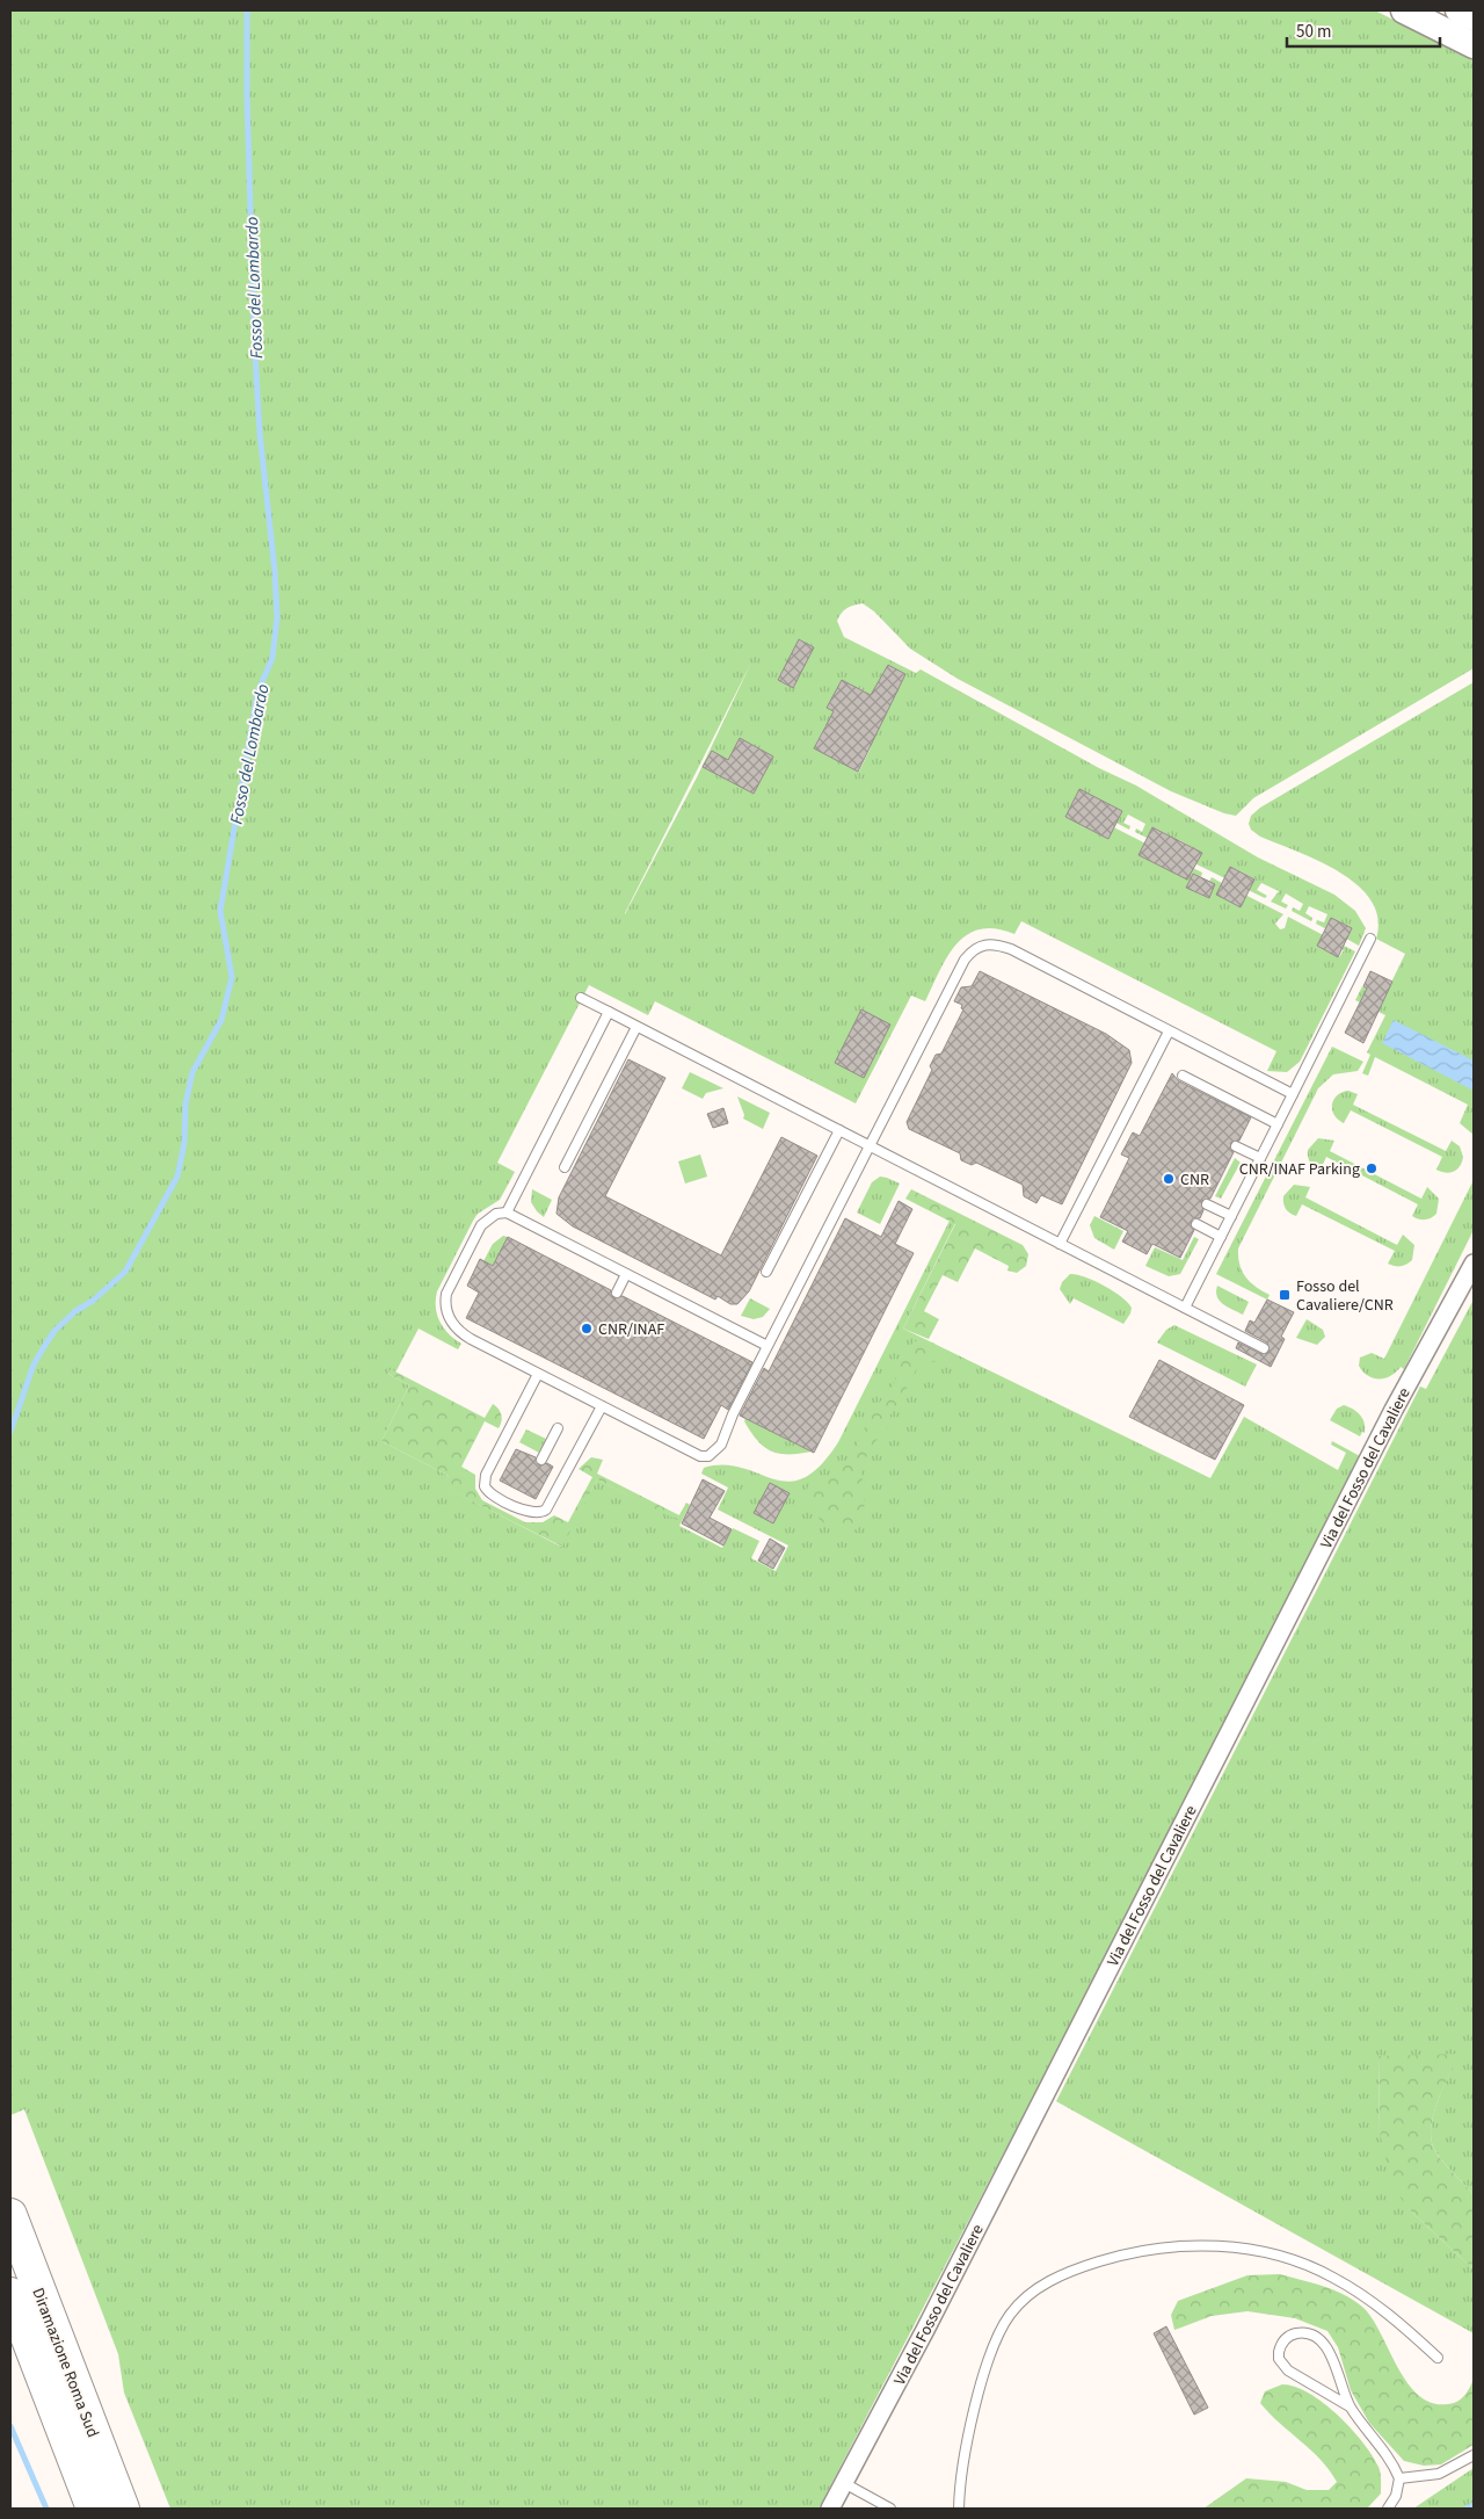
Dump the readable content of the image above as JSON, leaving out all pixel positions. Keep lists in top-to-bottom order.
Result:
{
  "streets": {
    "highway": ["Diramazione Roma Sud"],
    "street": ["Via del Fosso del Cavaliere"]
  },
  "water": ["Fosso del Lombardo"],
  "places": {
    "other": ["CNR/INAF Parking", "CNR", "CNR/INAF"],
    "transit": ["Fosso del Cavaliere/CNR"]
  },
  "scale_bar": "50 m"
}
